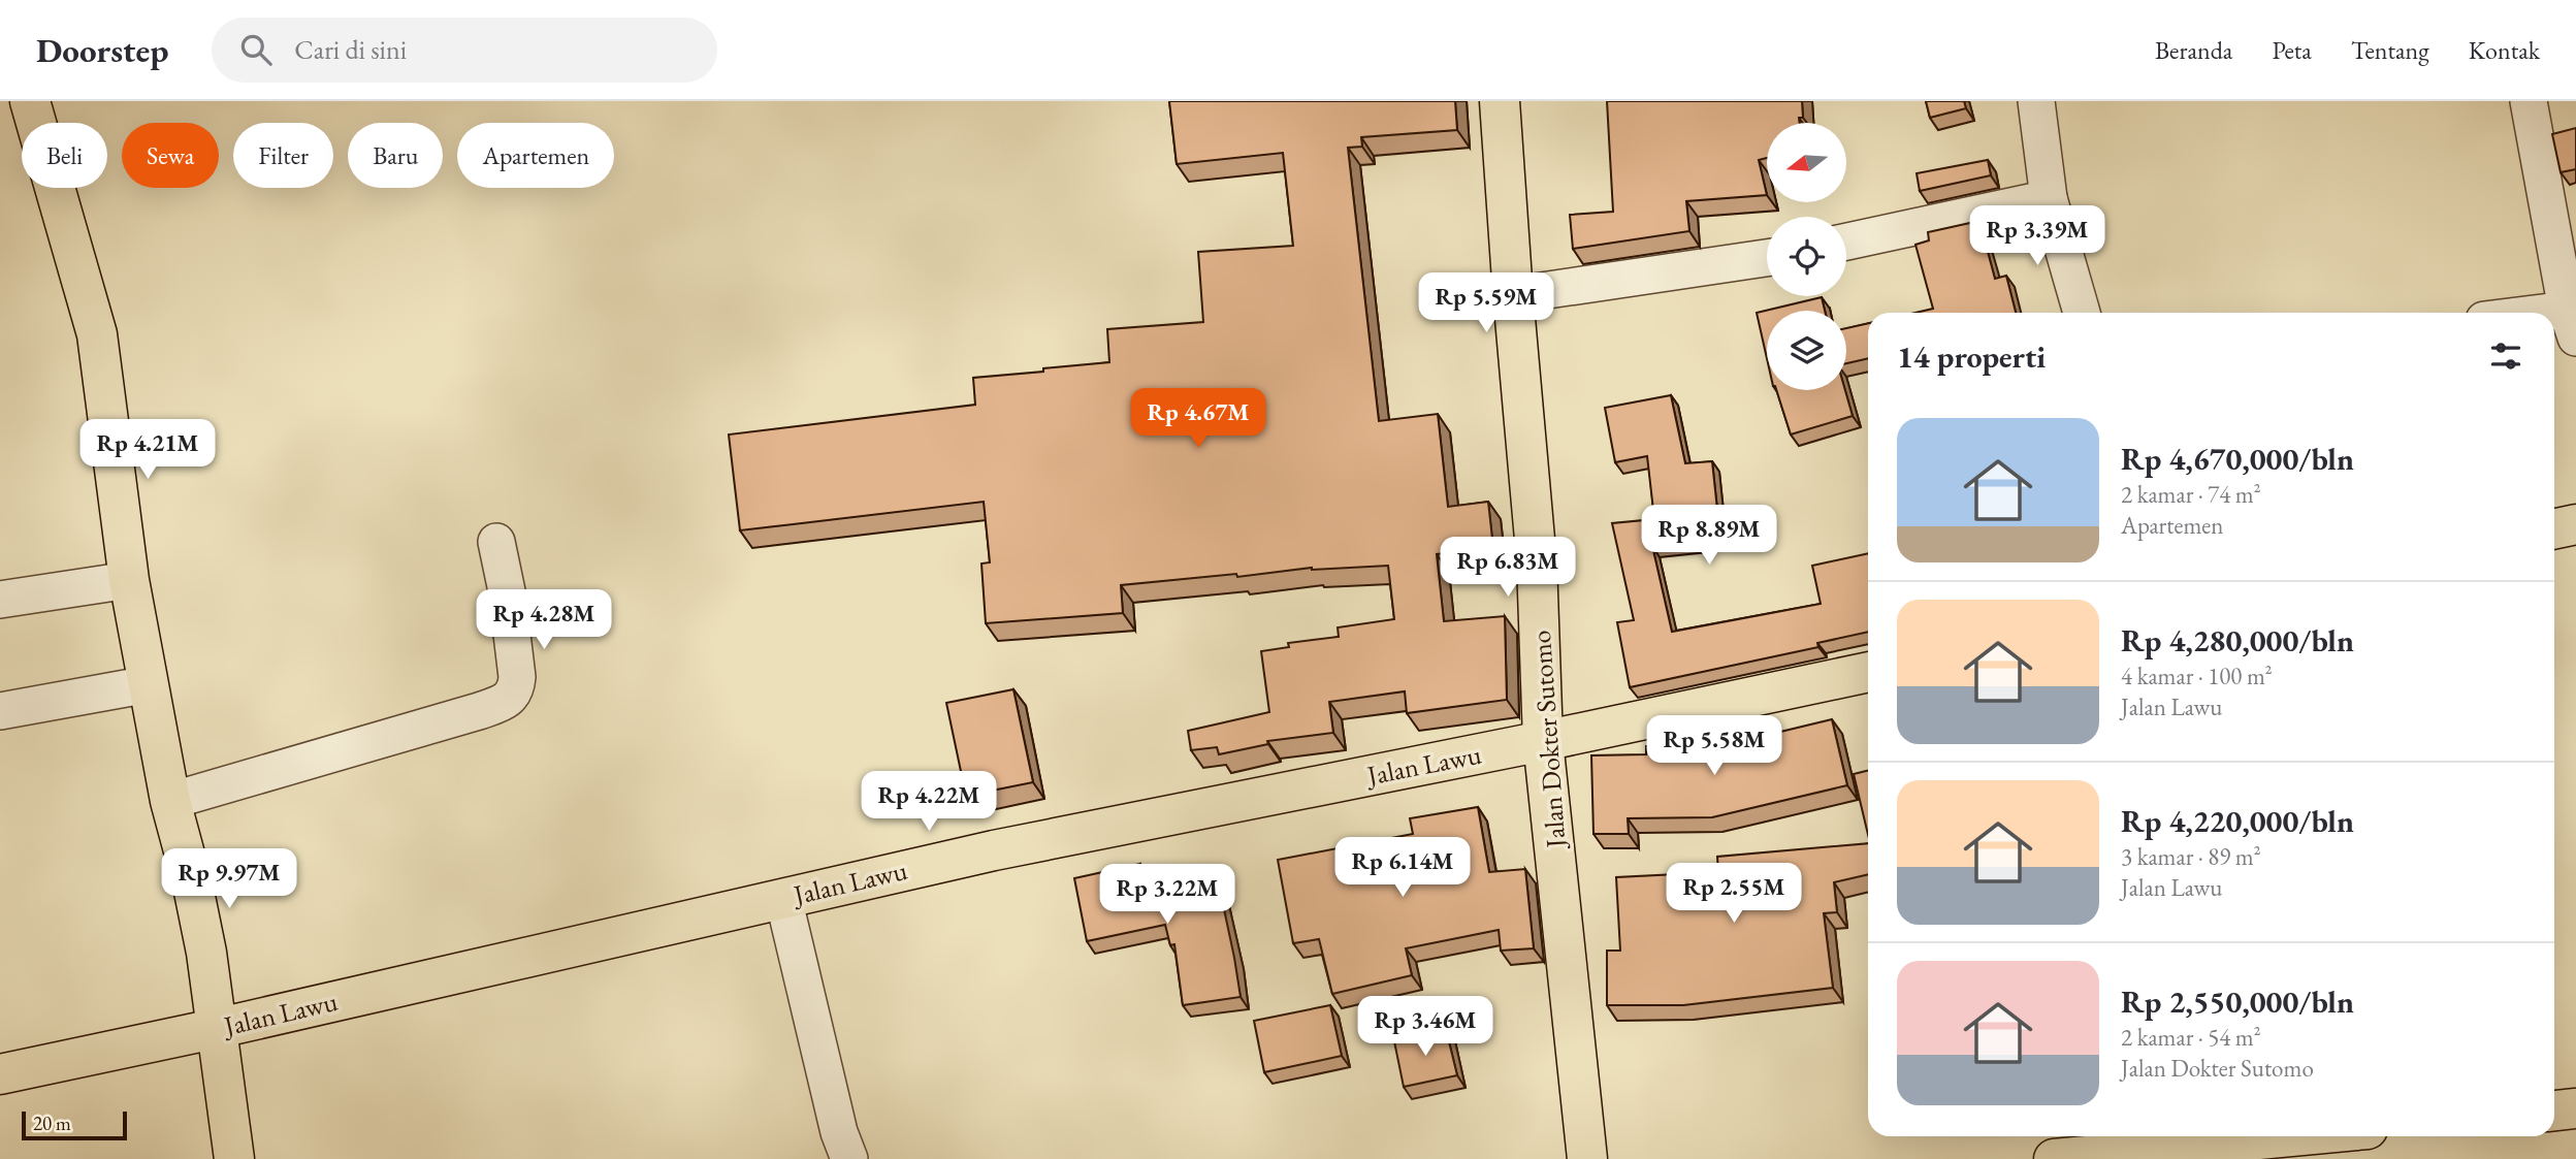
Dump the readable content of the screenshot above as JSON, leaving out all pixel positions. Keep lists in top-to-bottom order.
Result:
{
  "streets": {
    "main road": ["Jalan Dokter Sutomo", "Jalan Lawu"]
  },
  "crossings": [
    ["Jalan Dokter Sutomo", "Jalan Lawu"]
  ],
  "scale_bar": "20 m",
  "north": "left",
  "page": {
    "header": "Doorstep",
    "search": "Cari di sini",
    "nav": [
      "Beranda",
      "Peta",
      "Tentang",
      "Kontak"
    ],
    "chip": [
      "Beli",
      "Sewa",
      "Filter",
      "Baru",
      "Apartemen"
    ],
    "price": [
      "Rp 3.39M",
      "Rp 5.59M",
      "Rp 4.67M",
      "Rp 4.21M",
      "Rp 8.89M",
      "Rp 6.83M",
      "Rp 4.28M",
      "Rp 5.58M",
      "Rp 4.22M",
      "Rp 6.14M",
      "Rp 9.97M",
      "Rp 2.55M",
      "Rp 3.22M",
      "Rp 3.46M"
    ],
    "heading": "14 properti",
    "list": [
      {
        "name": "Rp 4,670,000/bln",
        "note": "2 kamar · 74 m² · Apartemen"
      },
      {
        "name": "Rp 4,280,000/bln",
        "note": "4 kamar · 100 m² · Jalan Lawu"
      },
      {
        "name": "Rp 4,220,000/bln",
        "note": "3 kamar · 89 m² · Jalan Lawu"
      },
      {
        "name": "Rp 2,550,000/bln",
        "note": "2 kamar · 54 m² · Jalan Dokter Sutomo"
      }
    ],
    "scale": "20 m"
  }
}
